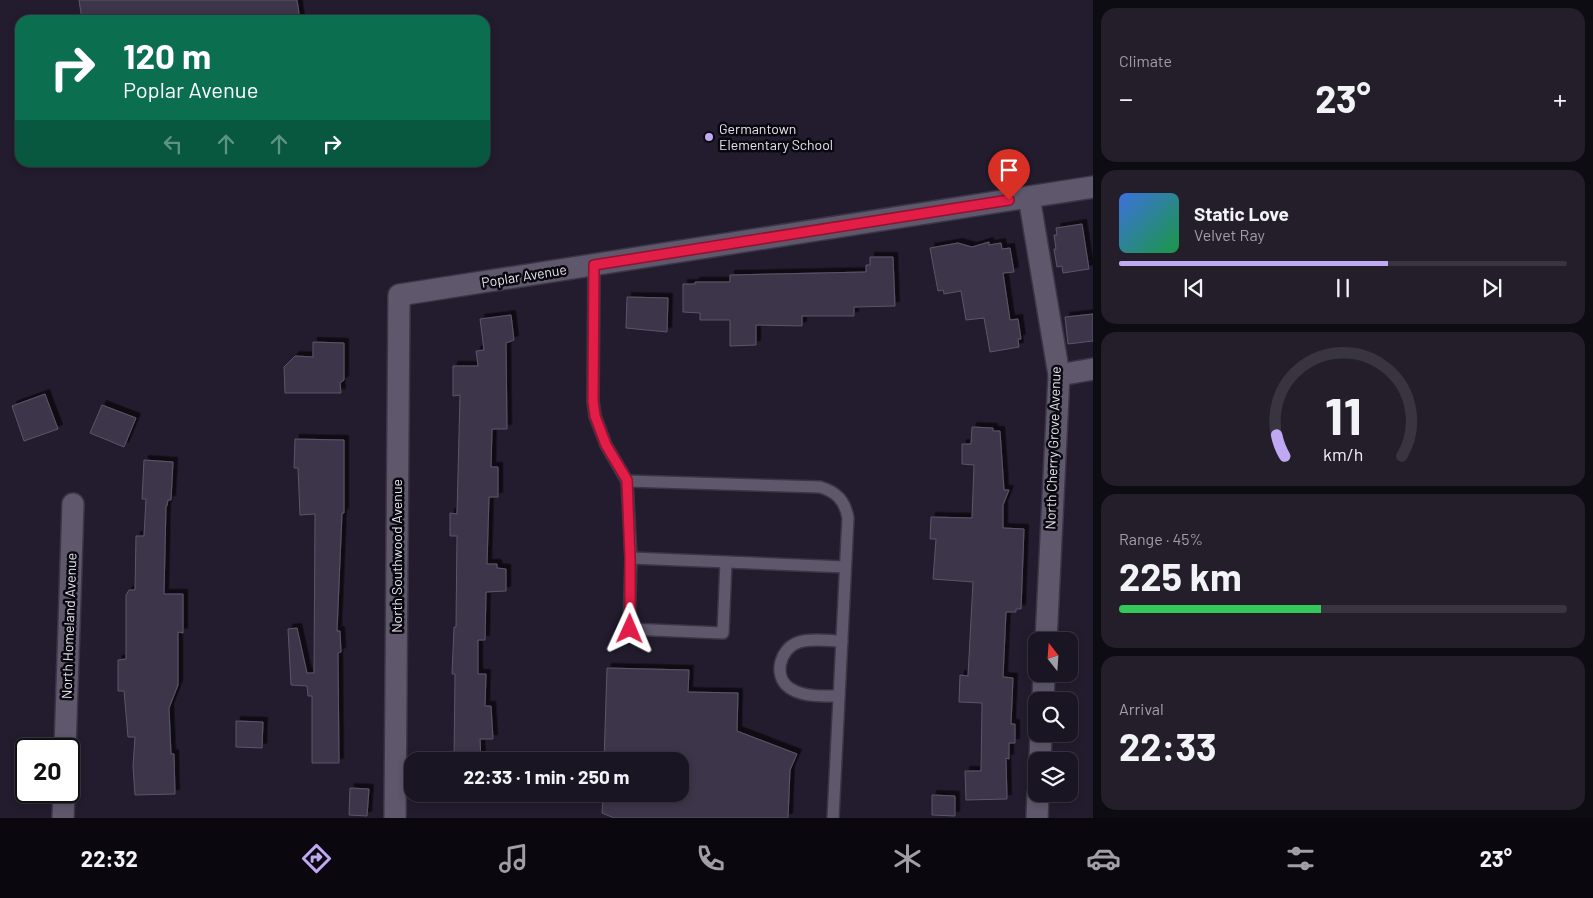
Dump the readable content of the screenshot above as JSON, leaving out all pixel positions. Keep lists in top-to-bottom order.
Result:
{
  "streets": {
    "street": [
      "Poplar Avenue",
      "North Cherry Grove Avenue",
      "North Southwood Avenue",
      "North Homeland Avenue"
    ]
  },
  "crossings": [
    ["Poplar Avenue", "North Cherry Grove Avenue"],
    ["Poplar Avenue", "North Southwood Avenue"]
  ],
  "places": ["Germantown Elementary School"],
  "north": "top",
  "page": {
    "tile": [
      "Climate",
      ["Range · 45%", "225 km"],
      ["Arrival", "22:33"]
    ],
    "turn": ["120 m", "Poplar Avenue"],
    "heat": ["−", "23°", "+"],
    "song": ["Static Love", "Velvet Ray"],
    "limit": "20",
    "trip": "22:33 · 1 min · 250 m",
    "tabs": ["22:32", "23°"],
    "gauge": ["11", "km/h"]
  }
}
